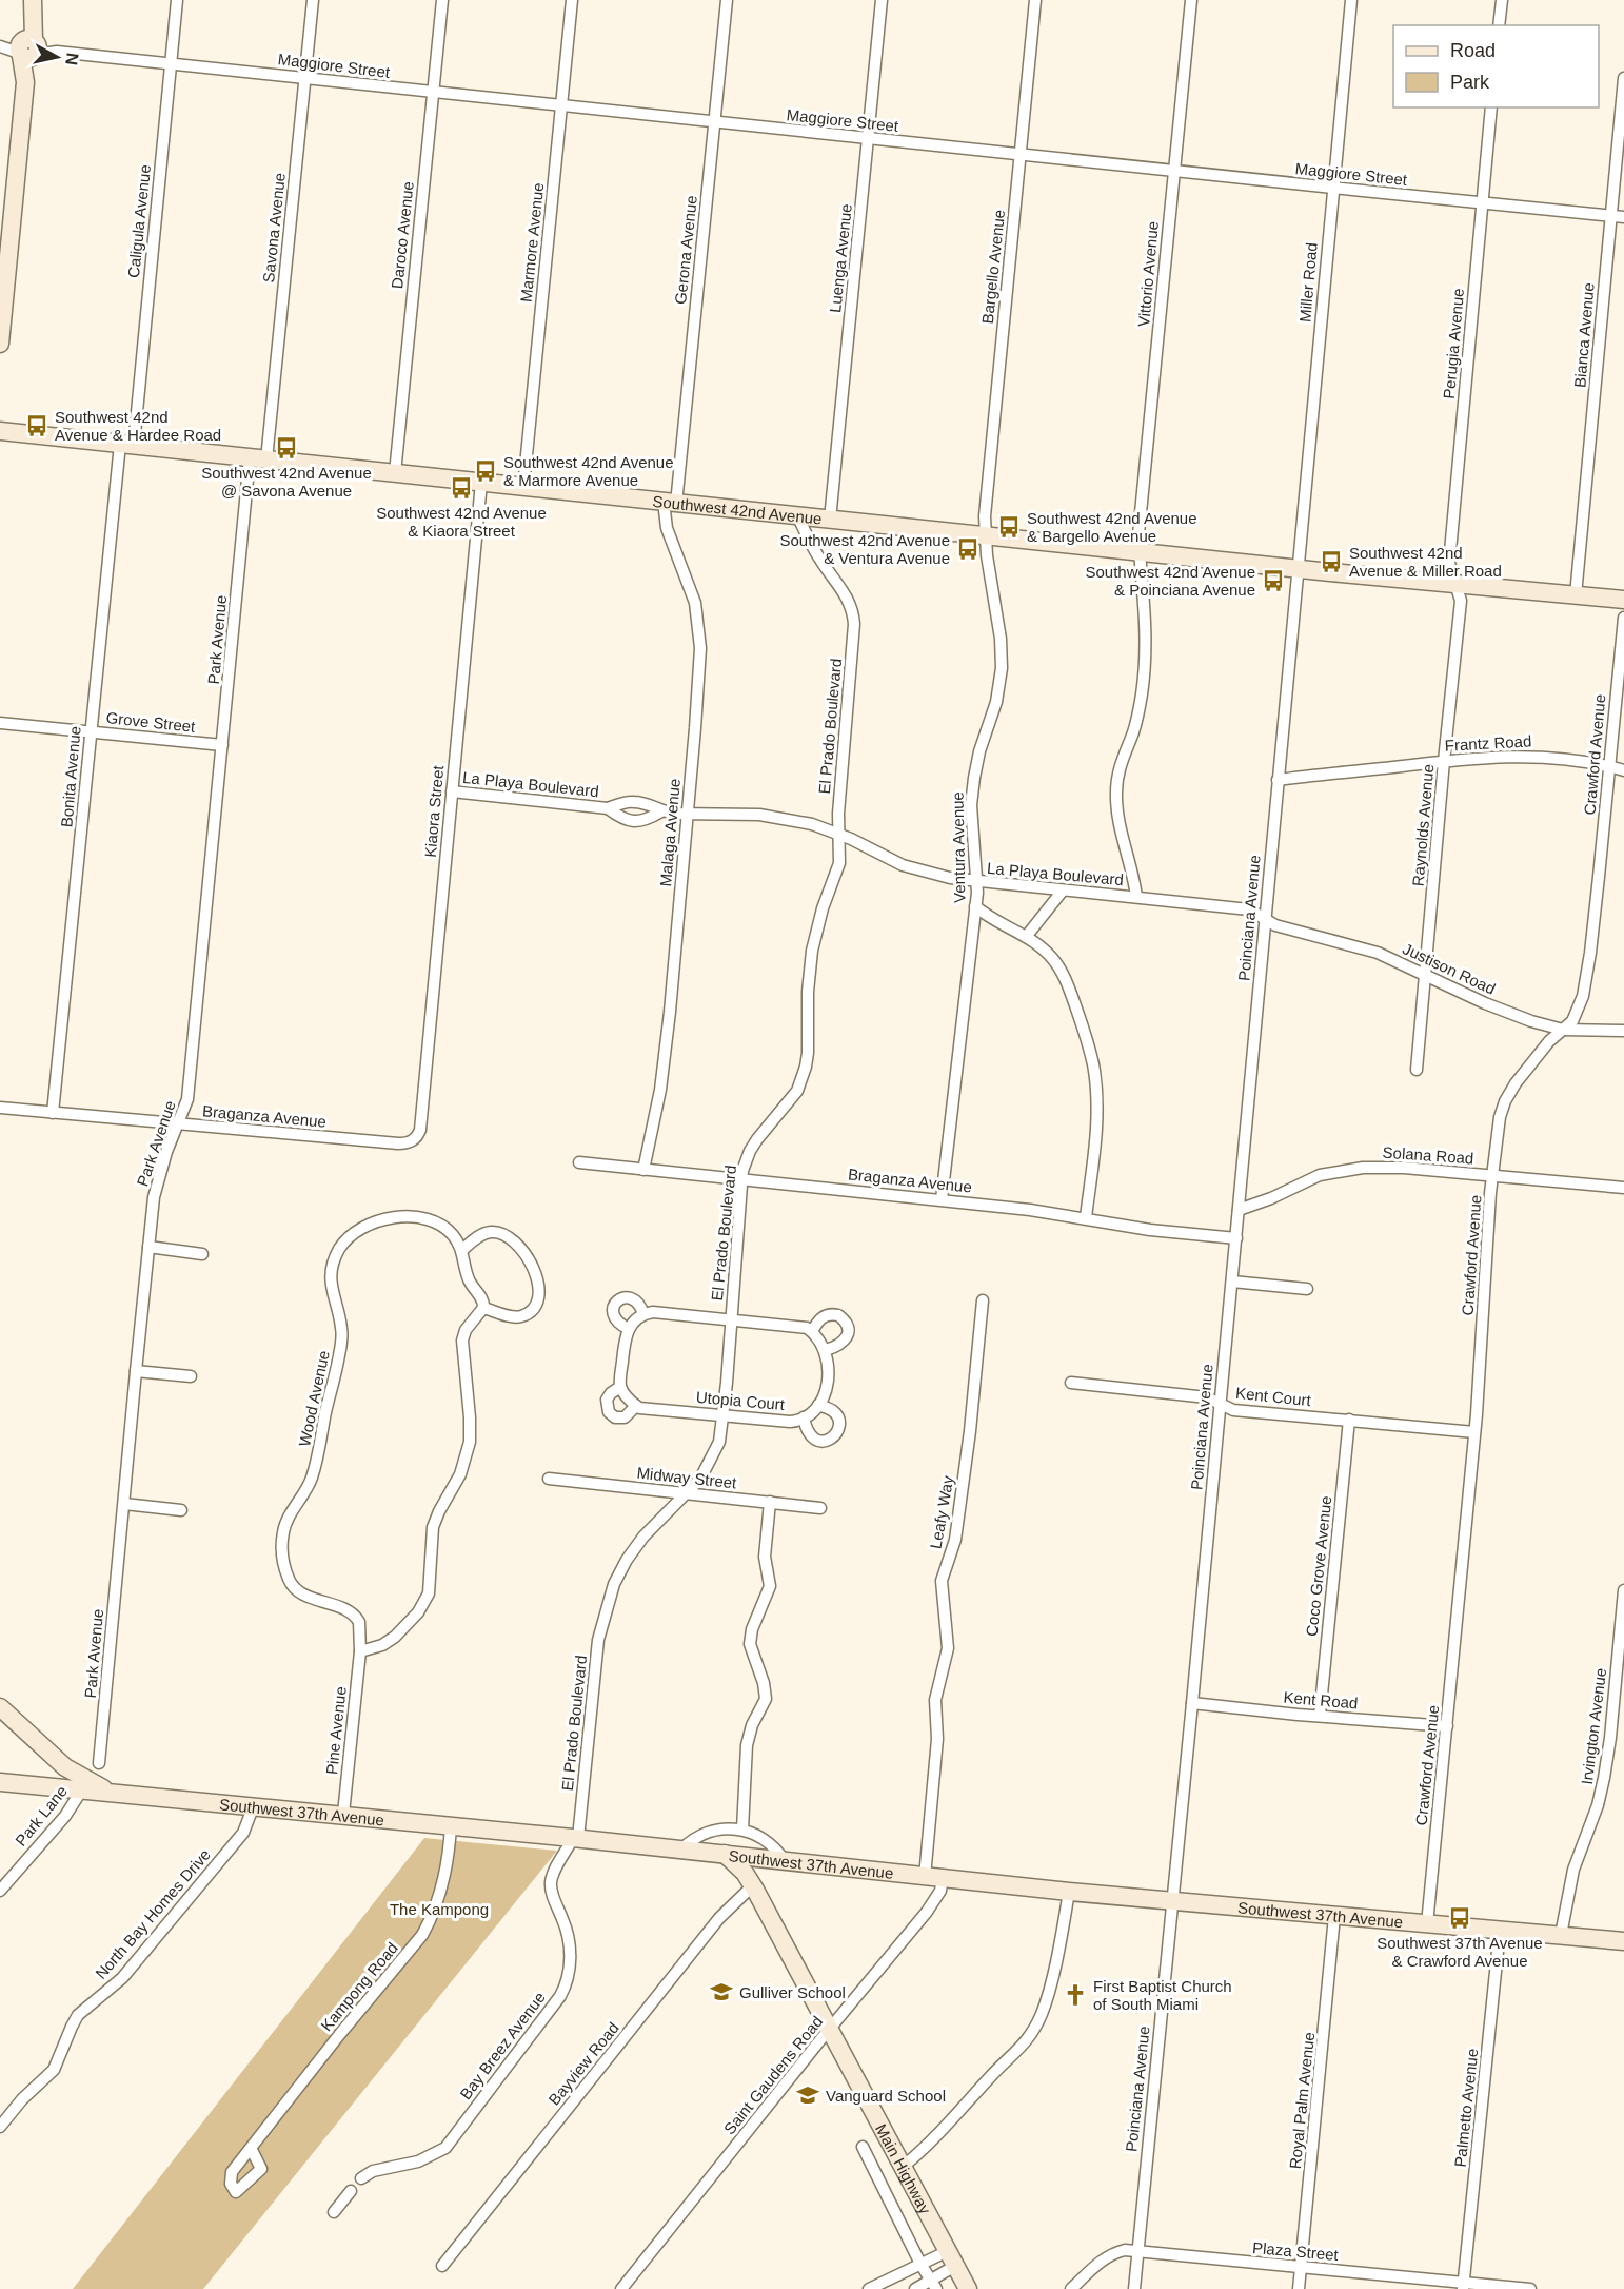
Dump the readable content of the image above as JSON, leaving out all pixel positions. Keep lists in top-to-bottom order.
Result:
{
  "streets": {
    "main road": ["Southwest 42nd Avenue", "Southwest 37th Avenue", "Main Highway"],
    "street": [
      "Maggiore Street",
      "Caligula Avenue",
      "Savona Avenue",
      "Daroco Avenue",
      "Marmore Avenue",
      "Gerona Avenue",
      "Luenga Avenue",
      "Bargello Avenue",
      "Vittorio Avenue",
      "Miller Road",
      "Bianca Avenue",
      "Perugia Avenue",
      "Park Avenue",
      "Grove Street",
      "El Prado Boulevard",
      "Frantz Road",
      "Crawford Avenue",
      "Bonita Avenue",
      "La Playa Boulevard",
      "Kiaora Street",
      "Raynolds Avenue",
      "Malaga Avenue",
      "Ventura Avenue",
      "Poinciana Avenue",
      "Justison Road",
      "Braganza Avenue",
      "Solana Road",
      "Kent Court",
      "Wood Avenue",
      "Utopia Court",
      "Midway Street",
      "Leafy Way",
      "Coco Grove Avenue",
      "Kent Road",
      "Irvington Avenue",
      "Pine Avenue",
      "Park Lane",
      "North Bay Homes Drive",
      "Kampong Road",
      "Bay Breez Avenue",
      "Bayview Road",
      "Saint Gaudens Road",
      "Royal Palm Avenue",
      "Palmetto Avenue",
      "Plaza Street"
    ]
  },
  "crossings": [
    ["Maggiore Street", "Caligula Avenue"],
    ["Maggiore Street", "Savona Avenue"],
    ["Maggiore Street", "Daroco Avenue"],
    ["Maggiore Street", "Marmore Avenue"],
    ["Maggiore Street", "Gerona Avenue"],
    ["Maggiore Street", "Luenga Avenue"],
    ["Maggiore Street", "Bargello Avenue"],
    ["Maggiore Street", "Vittorio Avenue"],
    ["Maggiore Street", "Miller Road"],
    ["Maggiore Street", "Bianca Avenue"],
    ["Maggiore Street", "Perugia Avenue"],
    ["Caligula Avenue", "Southwest 42nd Avenue"],
    ["Caligula Avenue", "Bonita Avenue"],
    ["Savona Avenue", "Southwest 42nd Avenue"],
    ["Savona Avenue", "Park Avenue"],
    ["Daroco Avenue", "Southwest 42nd Avenue"],
    ["Marmore Avenue", "Southwest 42nd Avenue"],
    ["Gerona Avenue", "Southwest 42nd Avenue"],
    ["Gerona Avenue", "Malaga Avenue"],
    ["Luenga Avenue", "Southwest 42nd Avenue"],
    ["Bargello Avenue", "Southwest 42nd Avenue"],
    ["Bargello Avenue", "Ventura Avenue"],
    ["Vittorio Avenue", "Southwest 42nd Avenue"],
    ["Vittorio Avenue", "La Playa Boulevard"],
    ["Miller Road", "Southwest 42nd Avenue"],
    ["Miller Road", "Poinciana Avenue"],
    ["Bianca Avenue", "Southwest 42nd Avenue"],
    ["Perugia Avenue", "Southwest 42nd Avenue"],
    ["Perugia Avenue", "Raynolds Avenue"],
    ["Southwest 42nd Avenue", "Park Avenue"],
    ["Southwest 42nd Avenue", "El Prado Boulevard"],
    ["Southwest 42nd Avenue", "Bonita Avenue"],
    ["Southwest 42nd Avenue", "Kiaora Street"],
    ["Southwest 42nd Avenue", "Raynolds Avenue"],
    ["Southwest 42nd Avenue", "Malaga Avenue"],
    ["Southwest 42nd Avenue", "Ventura Avenue"],
    ["Southwest 42nd Avenue", "Poinciana Avenue"],
    ["Park Avenue", "Grove Street"],
    ["Park Avenue", "Braganza Avenue"],
    ["Grove Street", "Bonita Avenue"],
    ["El Prado Boulevard", "La Playa Boulevard"],
    ["El Prado Boulevard", "Braganza Avenue"],
    ["El Prado Boulevard", "Utopia Court"],
    ["El Prado Boulevard", "Midway Street"],
    ["El Prado Boulevard", "Southwest 37th Avenue"],
    ["El Prado Boulevard", "Bay Breez Avenue"],
    ["Frantz Road", "Crawford Avenue"],
    ["Frantz Road", "Raynolds Avenue"],
    ["Frantz Road", "Poinciana Avenue"],
    ["Crawford Avenue", "Justison Road"],
    ["Crawford Avenue", "Solana Road"],
    ["Crawford Avenue", "Kent Court"],
    ["Crawford Avenue", "Kent Road"],
    ["Crawford Avenue", "Southwest 37th Avenue"],
    ["Bonita Avenue", "Braganza Avenue"],
    ["La Playa Boulevard", "Kiaora Street"],
    ["La Playa Boulevard", "Malaga Avenue"],
    ["La Playa Boulevard", "Ventura Avenue"],
    ["La Playa Boulevard", "Poinciana Avenue"],
    ["La Playa Boulevard", "Justison Road"],
    ["Kiaora Street", "Braganza Avenue"],
    ["Raynolds Avenue", "Justison Road"],
    ["Malaga Avenue", "Braganza Avenue"],
    ["Ventura Avenue", "Braganza Avenue"],
    ["Poinciana Avenue", "Justison Road"],
    ["Poinciana Avenue", "Braganza Avenue"],
    ["Poinciana Avenue", "Solana Road"],
    ["Poinciana Avenue", "Kent Court"],
    ["Poinciana Avenue", "Kent Road"],
    ["Poinciana Avenue", "Southwest 37th Avenue"],
    ["Poinciana Avenue", "Plaza Street"],
    ["Kent Court", "Coco Grove Avenue"],
    ["Wood Avenue", "Pine Avenue"],
    ["Leafy Way", "Southwest 37th Avenue"],
    ["Coco Grove Avenue", "Kent Road"],
    ["Irvington Avenue", "Southwest 37th Avenue"],
    ["Pine Avenue", "Southwest 37th Avenue"],
    ["Southwest 37th Avenue", "Park Lane"],
    ["Southwest 37th Avenue", "North Bay Homes Drive"],
    ["Southwest 37th Avenue", "Kampong Road"],
    ["Southwest 37th Avenue", "Bay Breez Avenue"],
    ["Southwest 37th Avenue", "Saint Gaudens Road"],
    ["Southwest 37th Avenue", "Royal Palm Avenue"],
    ["Southwest 37th Avenue", "Palmetto Avenue"],
    ["Southwest 37th Avenue", "Main Highway"],
    ["Bayview Road", "Main Highway"],
    ["Saint Gaudens Road", "Main Highway"],
    ["Royal Palm Avenue", "Plaza Street"],
    ["Palmetto Avenue", "Plaza Street"]
  ],
  "parks": ["The Kampong"],
  "places": {
    "bus stop": [
      "Southwest 42nd Avenue & Hardee Road",
      "Southwest 42nd Avenue @ Savona Avenue",
      "Southwest 42nd Avenue & Marmore Avenue",
      "Southwest 42nd Avenue & Kiaora Street",
      "Southwest 42nd Avenue & Bargello Avenue",
      "Southwest 42nd Avenue & Ventura Avenue",
      "Southwest 42nd Avenue & Miller Road",
      "Southwest 42nd Avenue & Poinciana Avenue",
      "Southwest 37th Avenue & Crawford Avenue"
    ],
    "school or university": ["Gulliver School", "Vanguard School"],
    "church": ["First Baptist Church of South Miami"]
  },
  "legend": ["Road", "Park"],
  "north": "right"
}
